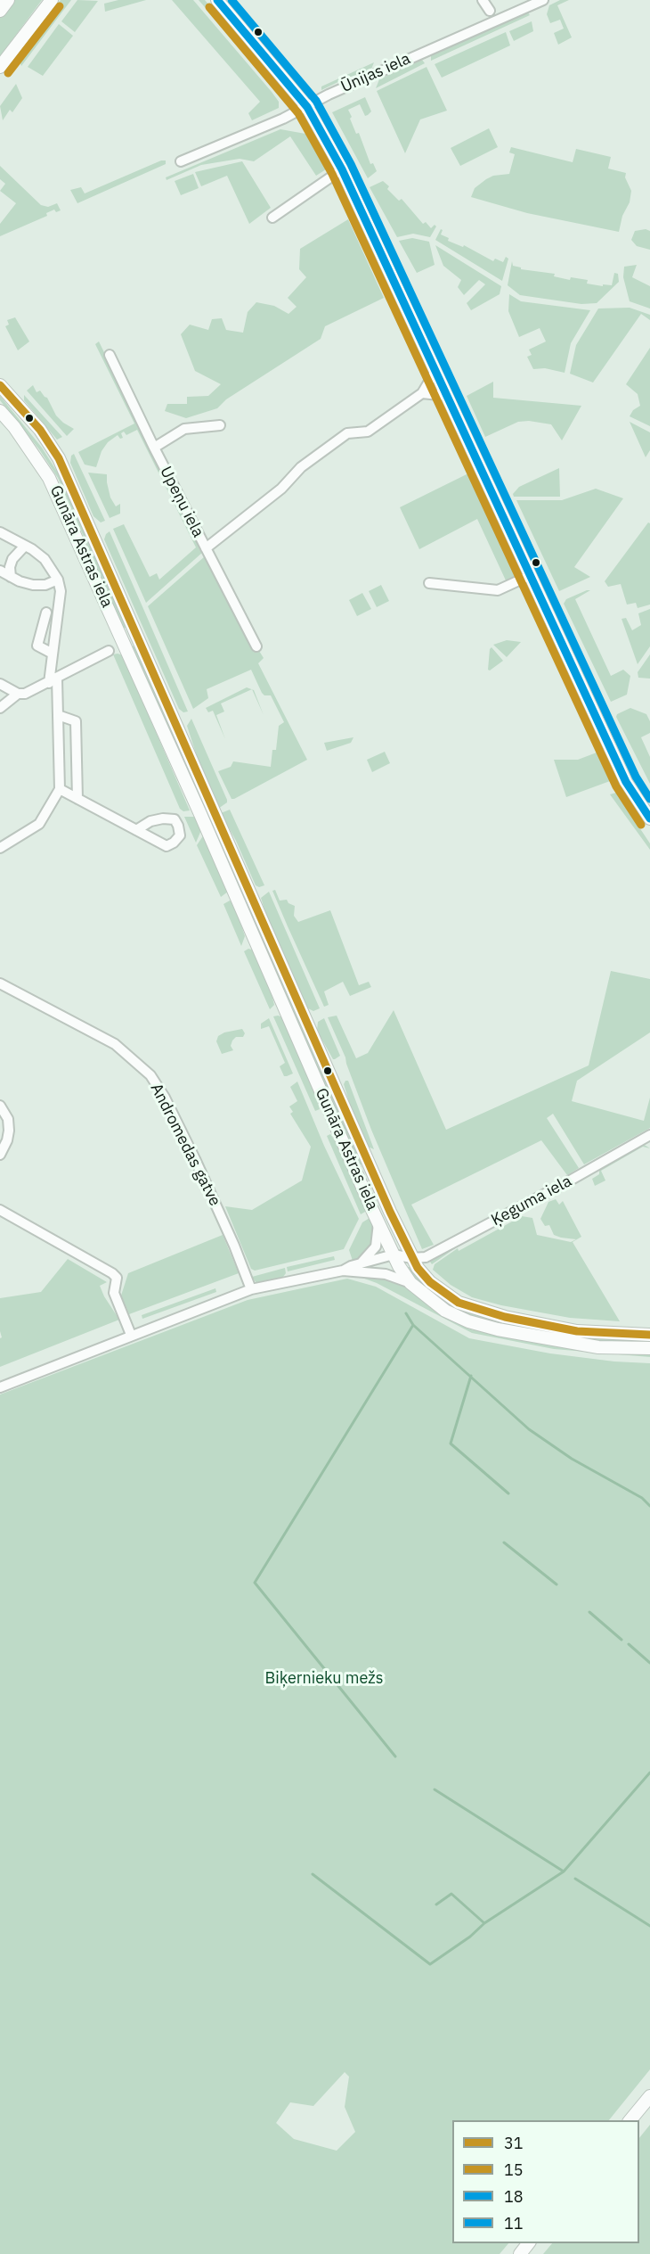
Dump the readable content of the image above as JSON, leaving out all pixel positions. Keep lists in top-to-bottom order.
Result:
{
  "streets": {
    "main road": ["Gunāra Astras iela"],
    "street": [
      "Ūnijas iela",
      "Upeņu iela",
      "Andromedas gatve",
      "Ķeguma iela"
    ]
  },
  "crossings": [
    ["Gunāra Astras iela", "Ķeguma iela"]
  ],
  "parks": ["Biķernieku mežs"],
  "lines": [
    "transit line 18",
    "transit line 11",
    "transit line 15",
    "transit line 31"
  ],
  "legend": [
    "31",
    "15",
    "18",
    "11"
  ]
}
